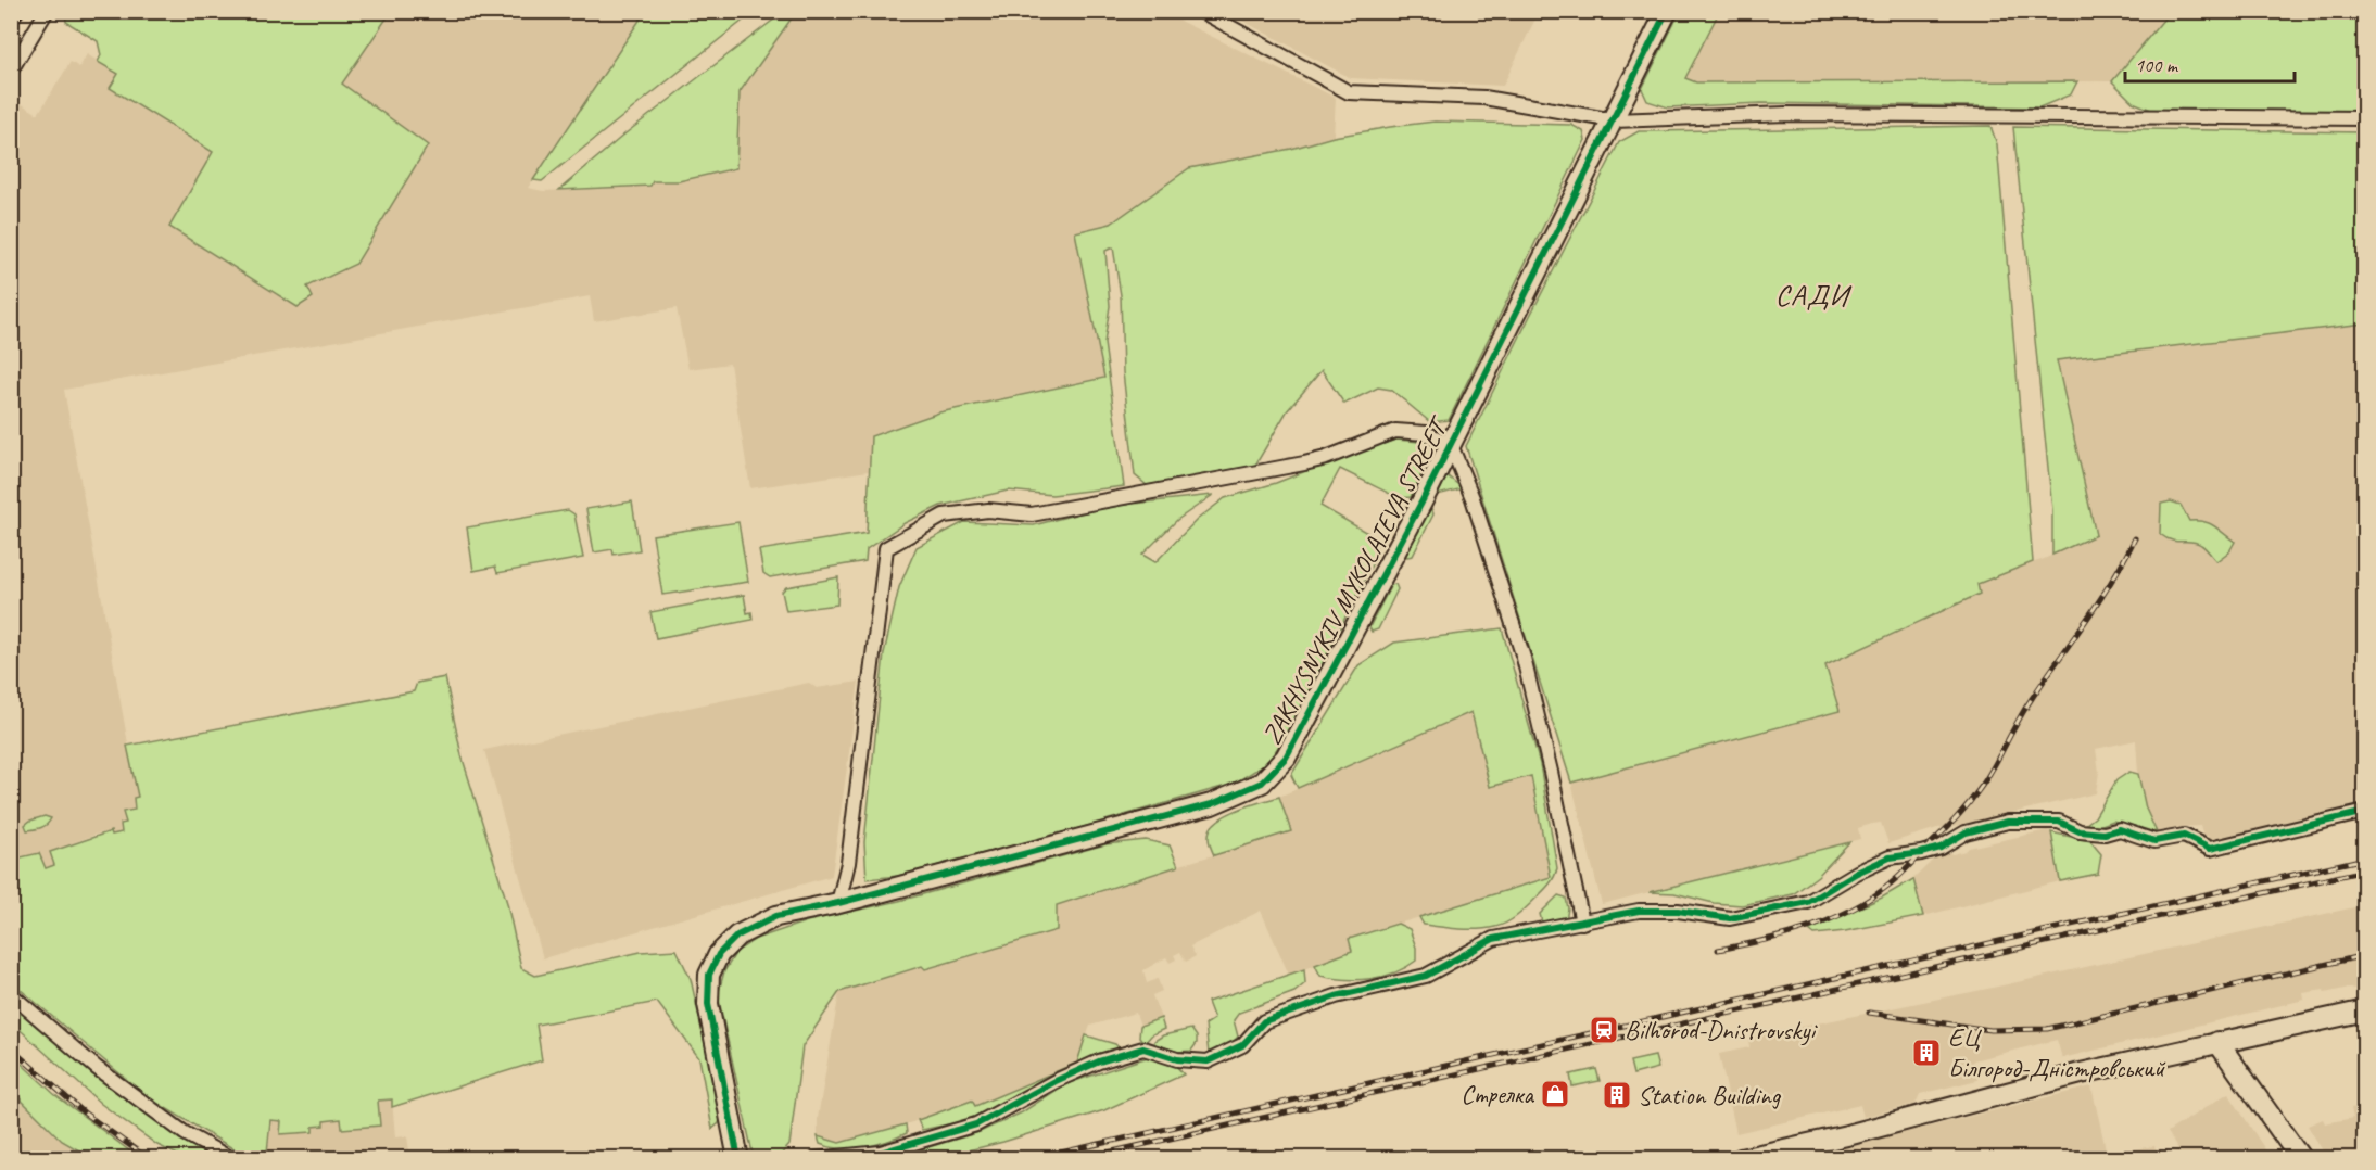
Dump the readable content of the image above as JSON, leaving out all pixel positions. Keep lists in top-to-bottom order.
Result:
{
  "streets": {
    "street": ["ZAKHYSNYKIV MYKOLAIEVA STREET"]
  },
  "districts": ["САДИ"],
  "places": {
    "station": ["Bilhorod-Dnistrovskyi"],
    "building": ["ЕЦ Білгород-Дністровський", "Station Building"],
    "shop": ["Стрелка"]
  },
  "scale_bar": "100 m"
}
